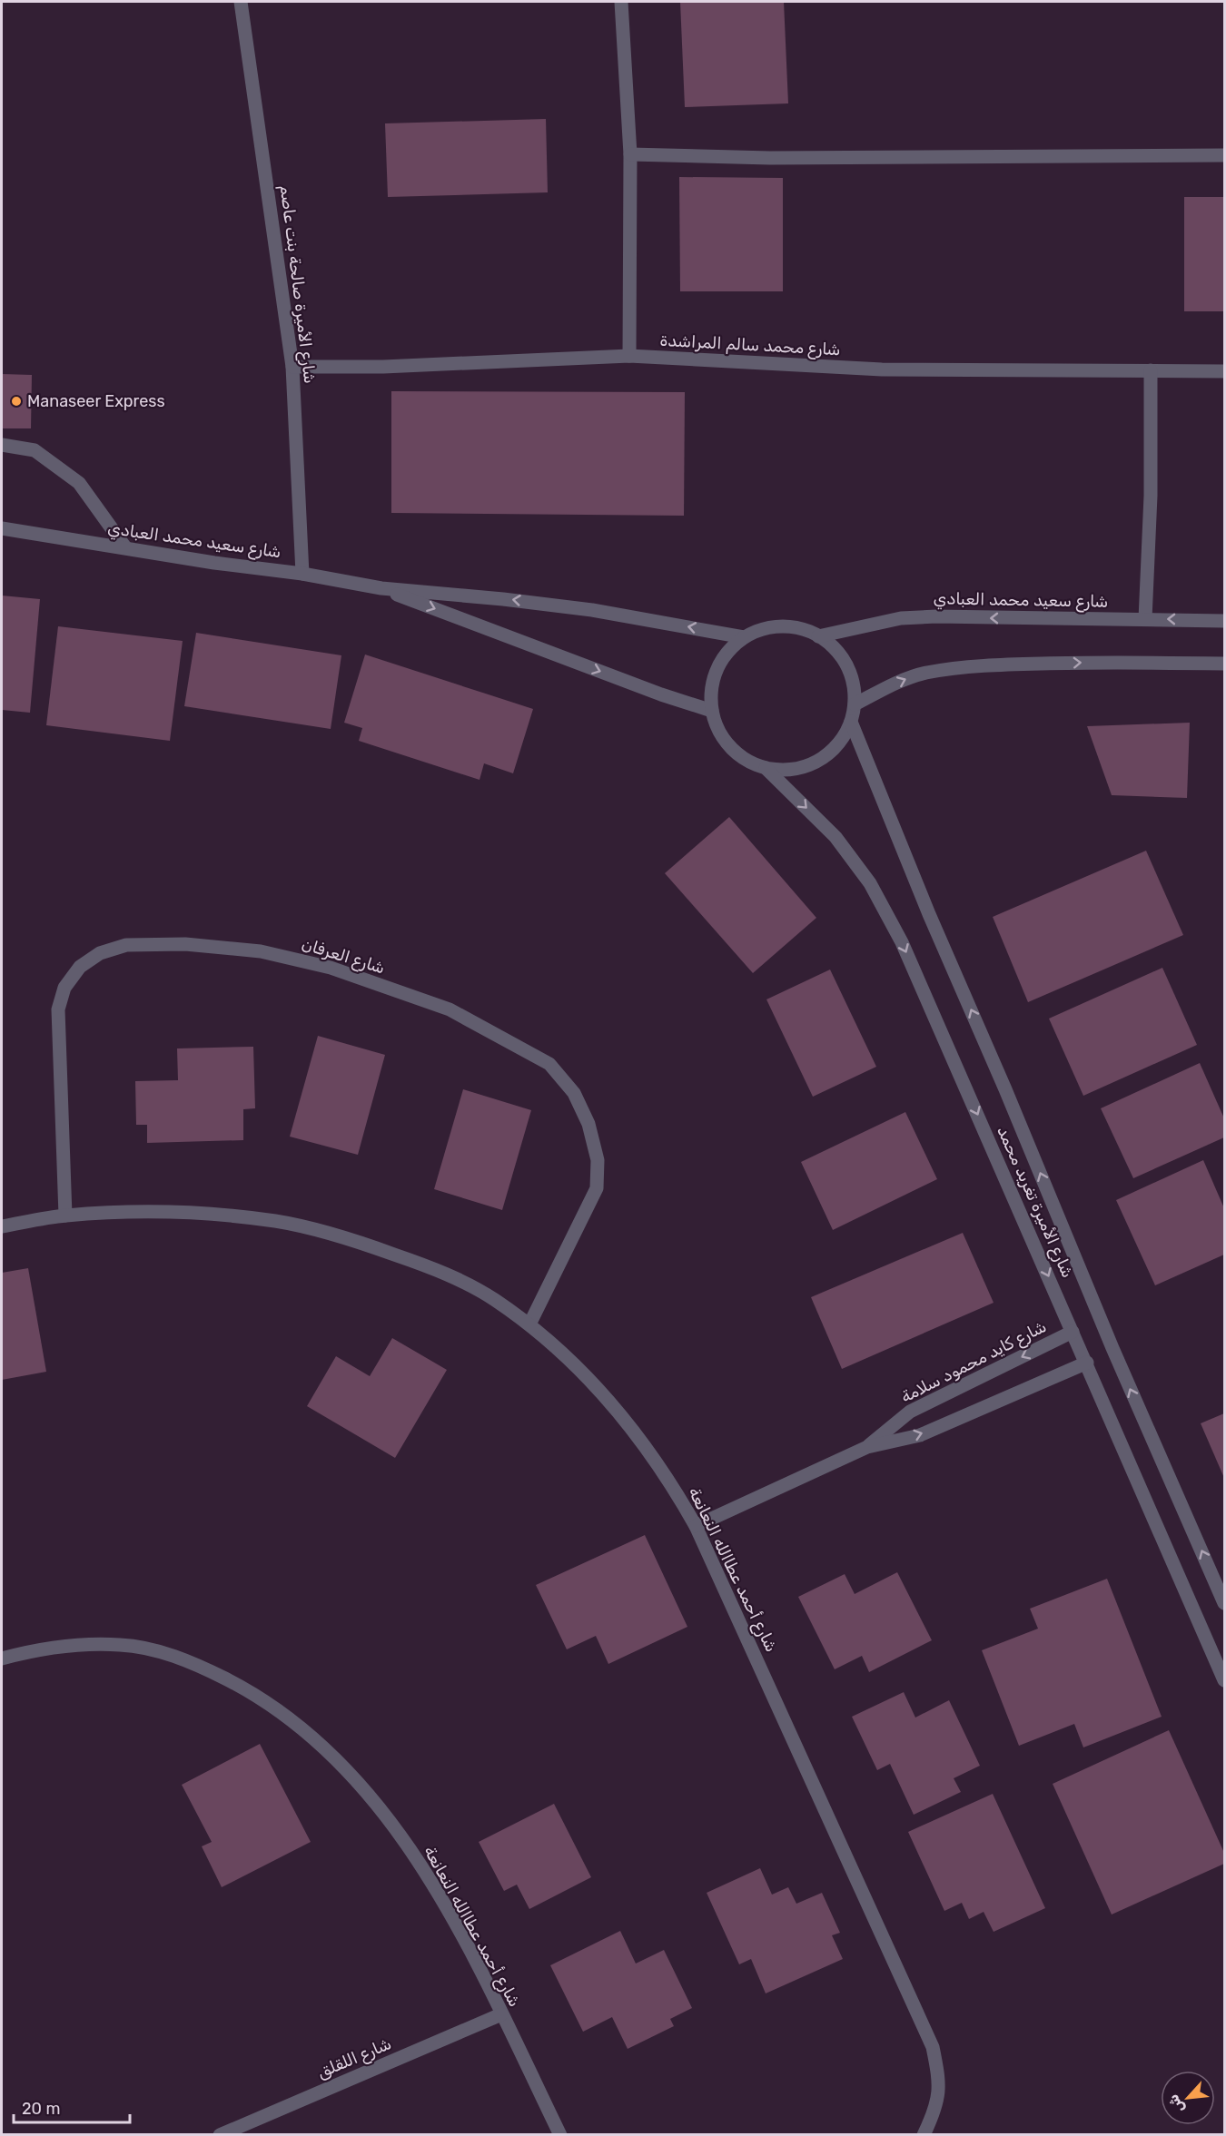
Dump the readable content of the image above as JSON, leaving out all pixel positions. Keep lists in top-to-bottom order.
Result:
{
  "streets": {
    "street": [
      "شارع الأميرة صالحة بنت عاصم",
      "شارع محمد سالم المراشدة",
      "شارع سعيد محمد العبادي",
      "شارع العرفان",
      "شارع الأميرة تغريد محمد",
      "شارع كايد محمود سلامة",
      "شارع أحمد عطاالله النعانعة",
      "شارع اللقلق"
    ]
  },
  "crossings": [
    ["شارع الأميرة صالحة بنت عاصم", "شارع محمد سالم المراشدة"],
    ["شارع الأميرة صالحة بنت عاصم", "شارع سعيد محمد العبادي"],
    ["شارع سعيد محمد العبادي", "شارع الأميرة تغريد محمد"],
    ["شارع العرفان", "شارع أحمد عطاالله النعانعة"],
    ["شارع الأميرة تغريد محمد", "شارع كايد محمود سلامة"],
    ["شارع كايد محمود سلامة", "شارع أحمد عطاالله النعانعة"],
    ["شارع أحمد عطاالله النعانعة", "شارع اللقلق"]
  ],
  "places": ["Manaseer Express"],
  "scale_bar": "20 m",
  "north": "bottom left"
}
